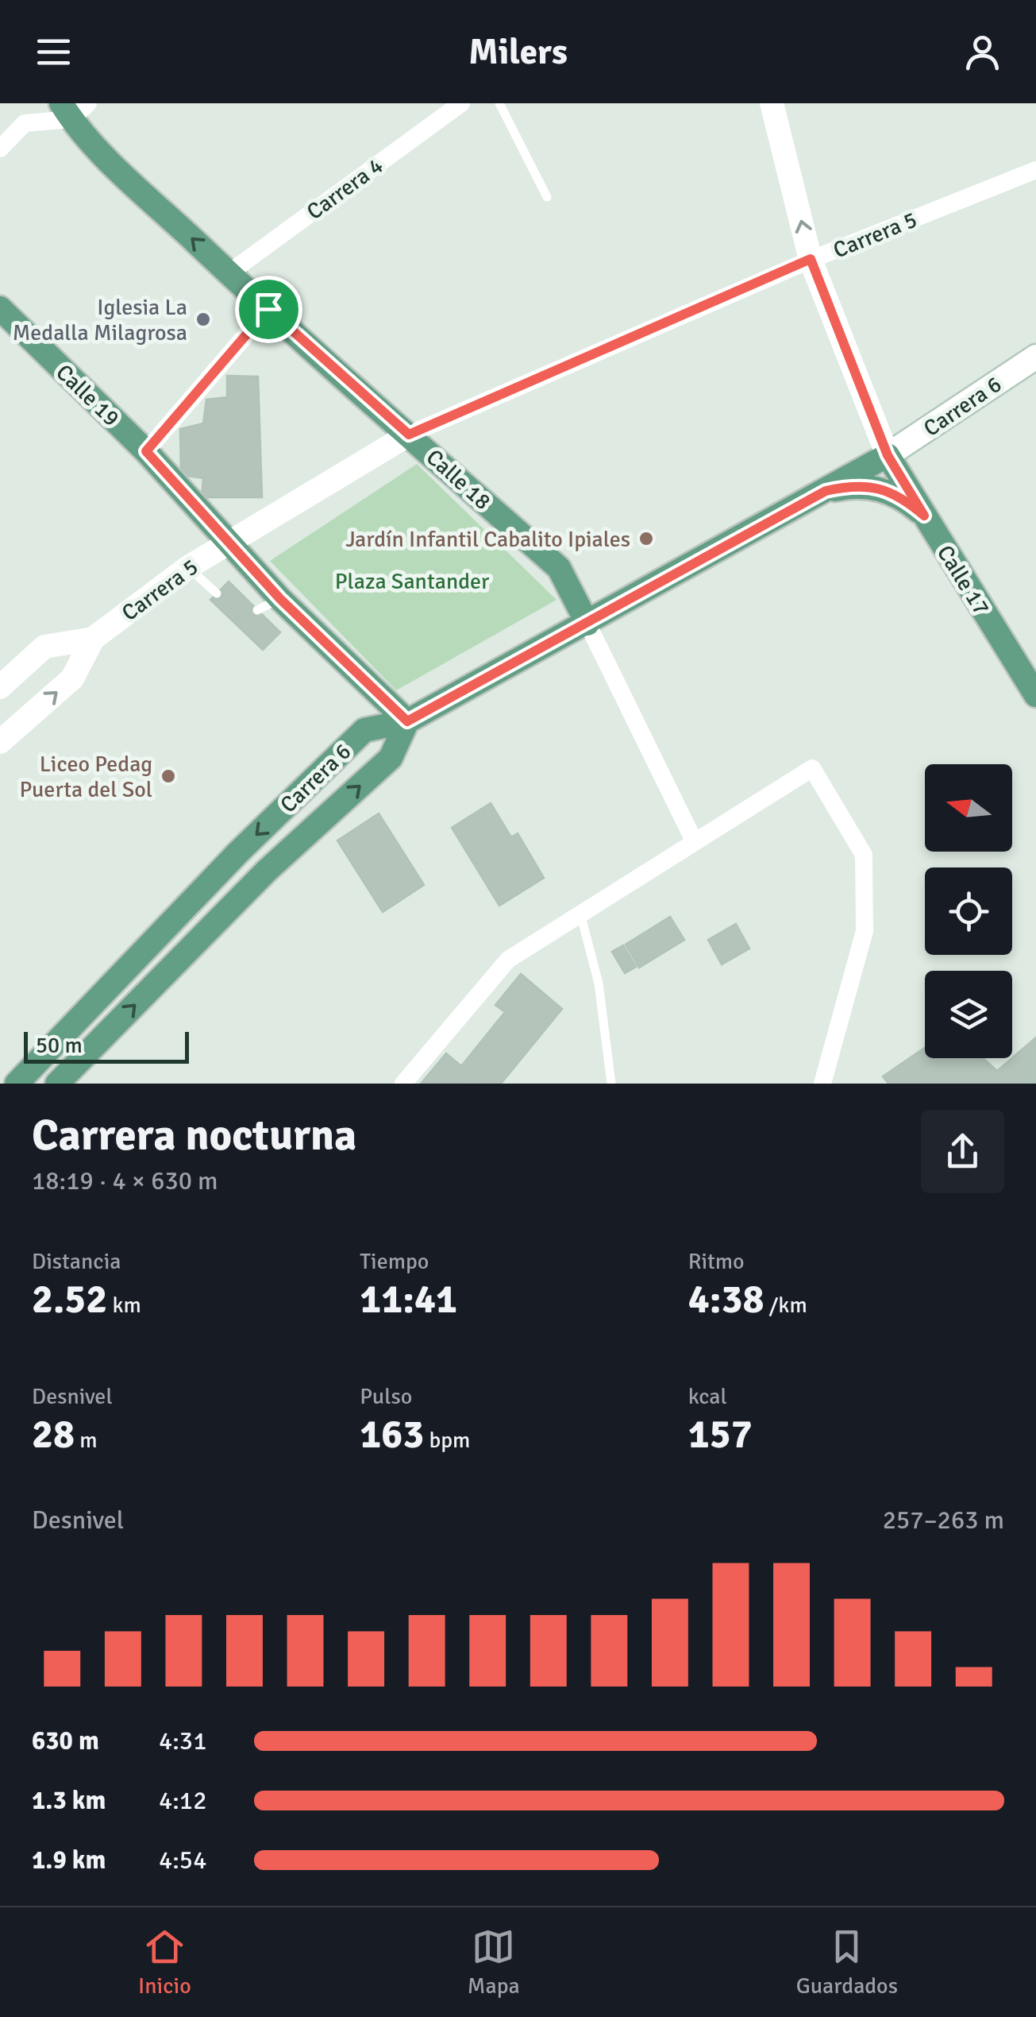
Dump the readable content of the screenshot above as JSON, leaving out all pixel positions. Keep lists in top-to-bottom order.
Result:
{
  "streets": {
    "main road": [
      "Calle 19",
      "Carrera 6",
      "Calle 18",
      "Calle 17"
    ],
    "street": ["Carrera 4", "Carrera 5"]
  },
  "crossings": [
    ["Carrera 4", "Calle 18"],
    ["Carrera 5", "Calle 19"],
    ["Carrera 5", "Calle 18"],
    ["Carrera 5", "Calle 17"],
    ["Calle 19", "Carrera 6"],
    ["Carrera 6", "Calle 17"]
  ],
  "parks": ["Plaza Santander"],
  "places": ["Iglesia La Medalla Milagrosa", "Jardín Infantil Cabalito Ipiales", "Liceo Pedag Puerta del Sol"],
  "scale_bar": "50 m",
  "north": "left",
  "page": {
    "header": "Milers",
    "scale": "50 m",
    "heading": ["Carrera nocturna", "18:19 · 4 × 630 m"],
    "stats": [
      ["Distancia", "2.52 km"],
      ["Tiempo", "11:41"],
      ["Ritmo", "4:38 /km"],
      ["Desnivel", "28 m"],
      ["Pulso", "163 bpm"],
      ["kcal", "157"]
    ],
    "chart": ["Desnivel", "257–263 m"],
    "list": [
      {
        "name": "630 m",
        "note": "4:31"
      },
      {
        "name": "1.3 km",
        "note": "4:12"
      },
      {
        "name": "1.9 km",
        "note": "4:54"
      }
    ],
    "tabs": ["Inicio", "Mapa", "Guardados"]
  }
}
